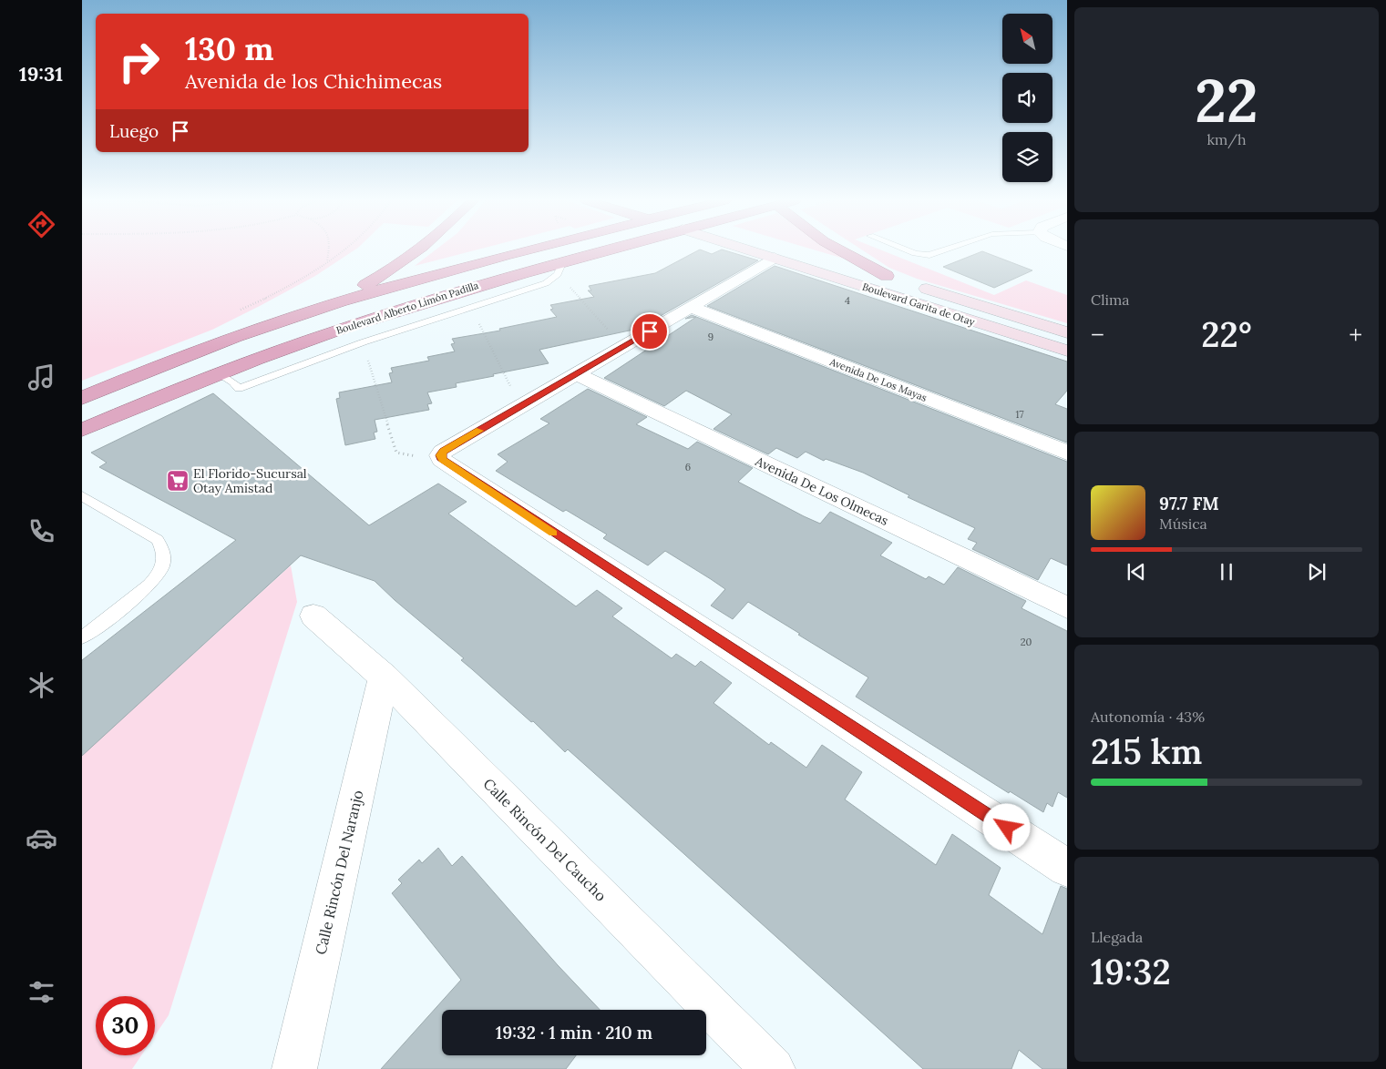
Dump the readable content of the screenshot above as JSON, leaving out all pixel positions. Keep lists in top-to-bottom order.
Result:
{
  "streets": {
    "highway": ["Boulevard Alberto Limón Padilla"],
    "main road": ["Boulevard Garita de Otay"],
    "street": [
      "Avenida De Los Mayas",
      "Avenida De Los Olmecas",
      "Calle Rincón Del Caucho",
      "Calle Rincón Del Naranjo"
    ]
  },
  "crossings": [
    ["Calle Rincón Del Caucho", "Calle Rincón Del Naranjo"]
  ],
  "places": {
    "supermarket": ["El Florido-Sucursal Otay Amistad"]
  },
  "house_numbers": [
    "4",
    "9",
    "17",
    "6",
    "20"
  ],
  "north": "top left",
  "page": {
    "tabs": "19:31",
    "tile": [
      ["22", "km/h"],
      "Clima",
      ["Autonomía · 43%", "215 km"],
      ["Llegada", "19:32"]
    ],
    "turn": ["130 m", "Avenida de los Chichimecas"],
    "then": "Luego",
    "heat": ["−", "22°", "+"],
    "song": ["97.7 FM", "Música"],
    "limit": "30",
    "trip": "19:32 · 1 min · 210 m"
  }
}
